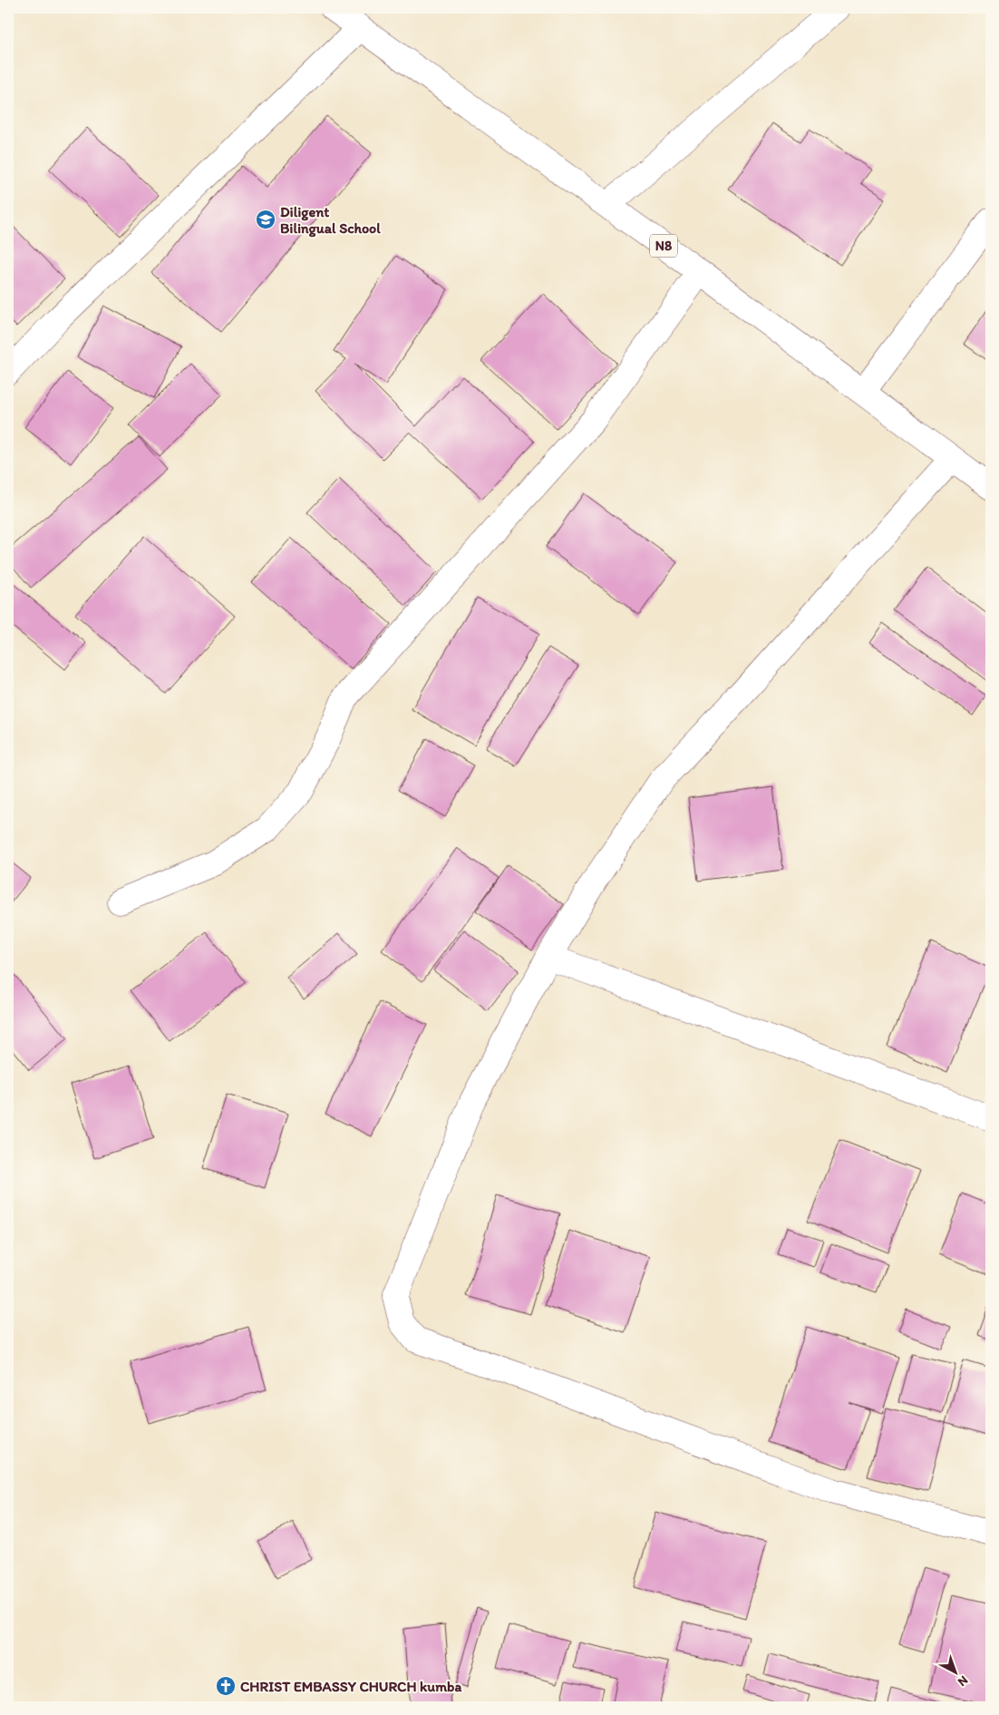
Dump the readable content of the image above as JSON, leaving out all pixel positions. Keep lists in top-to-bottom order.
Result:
{
  "streets": {
    "main road": ["N8"]
  },
  "places": {
    "school or university": ["Diligent Bilingual School"],
    "church": ["CHRIST EMBASSY CHURCH kumba"]
  },
  "north": "bottom right"
}
